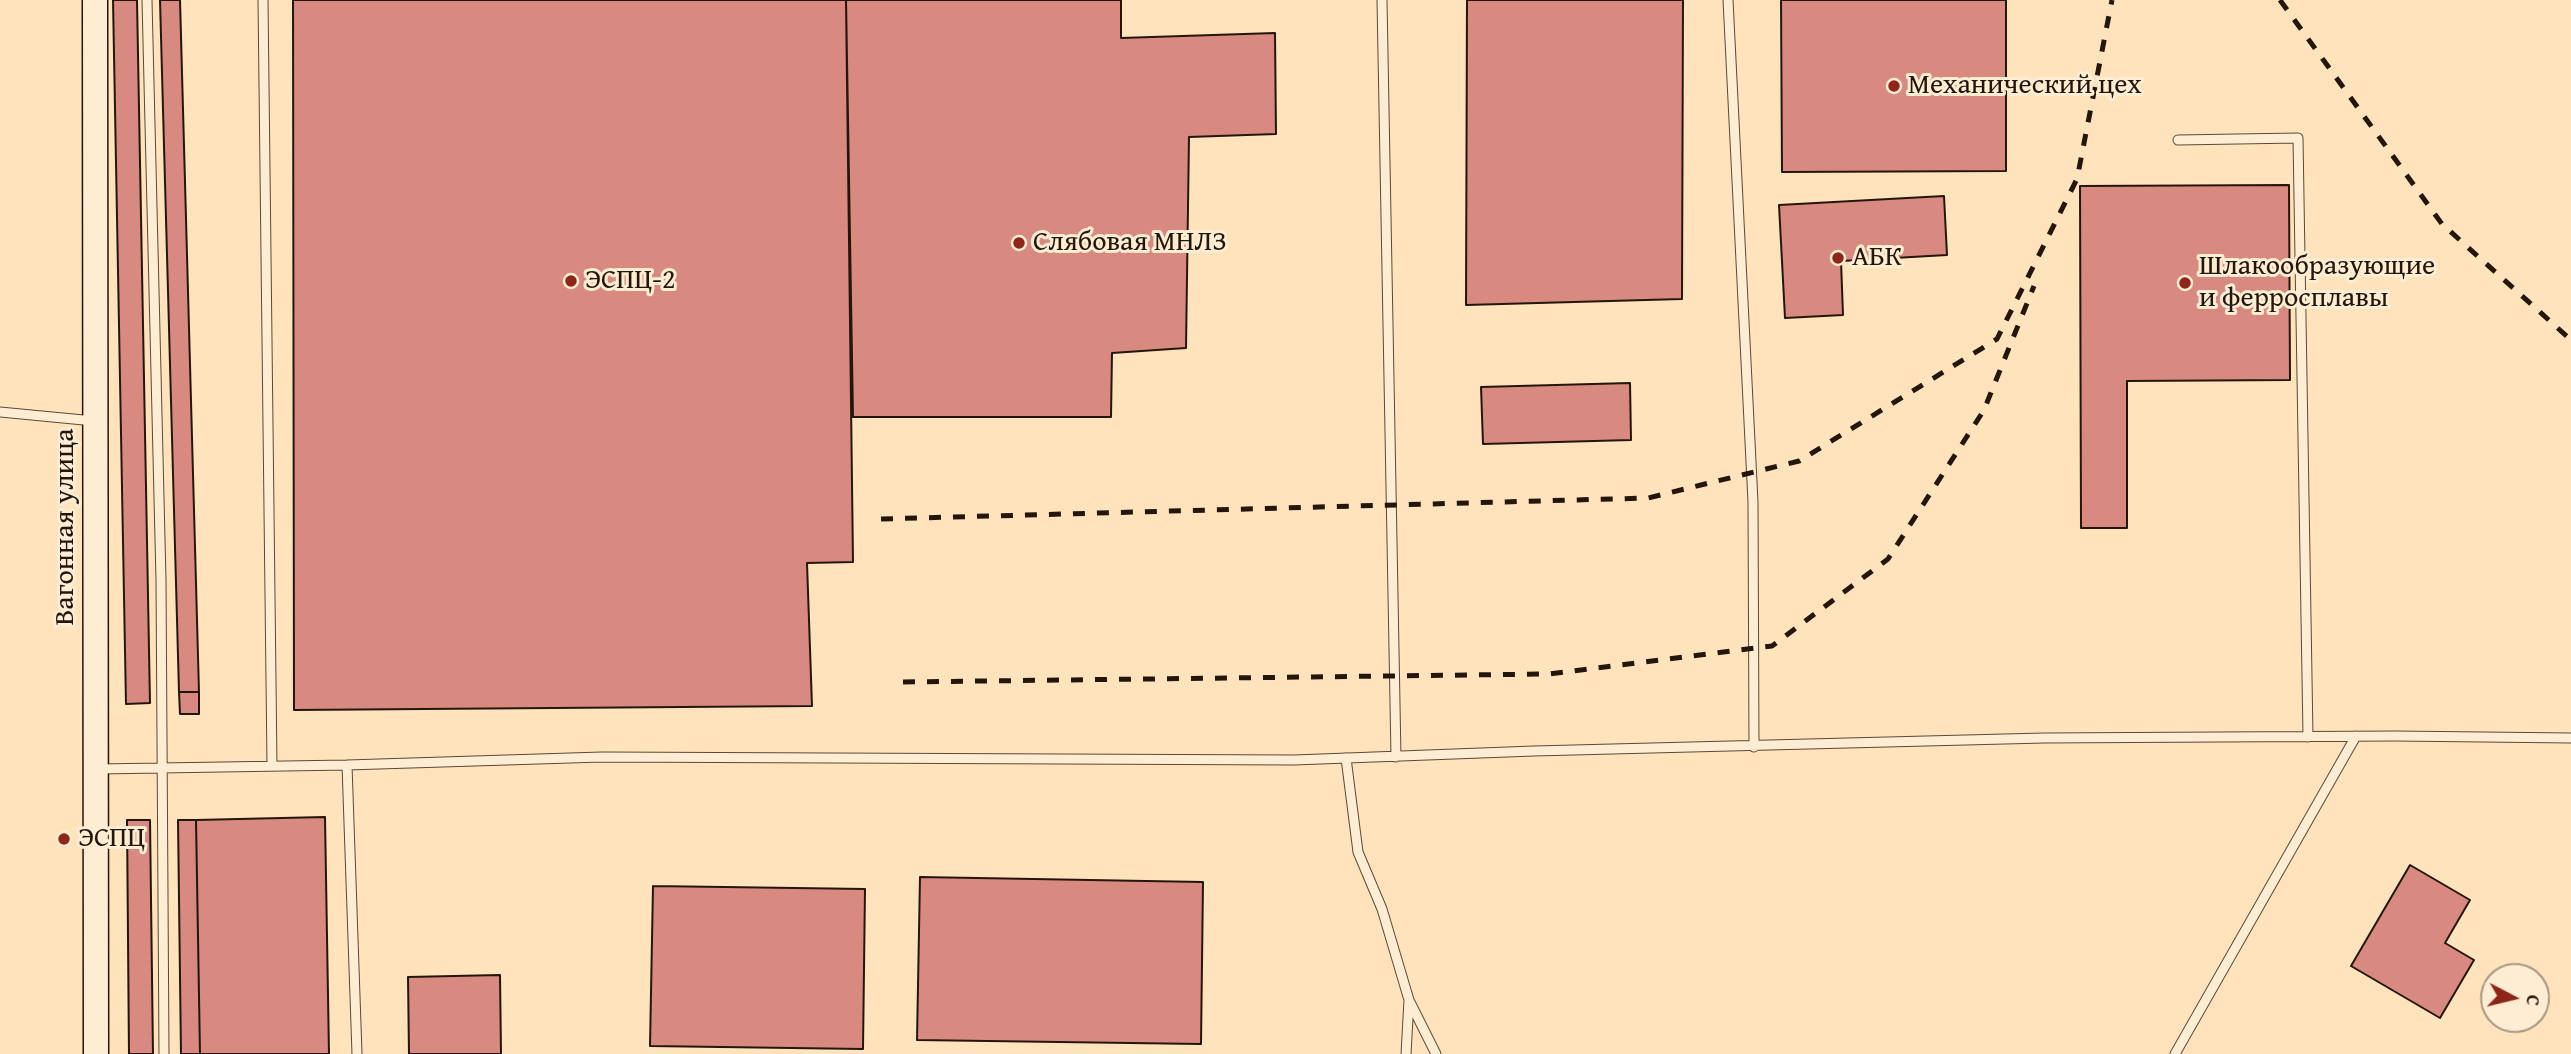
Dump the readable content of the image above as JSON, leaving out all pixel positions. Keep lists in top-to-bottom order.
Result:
{
  "streets": {
    "street": ["Вагонная улица"]
  },
  "places": [
    "Механический цех",
    "Слябовая МНЛЗ",
    "АБК",
    "ЭСПЦ-2",
    "Шлакообразующие и ферросплавы",
    "ЭСПЦ"
  ],
  "north": "right"
}
